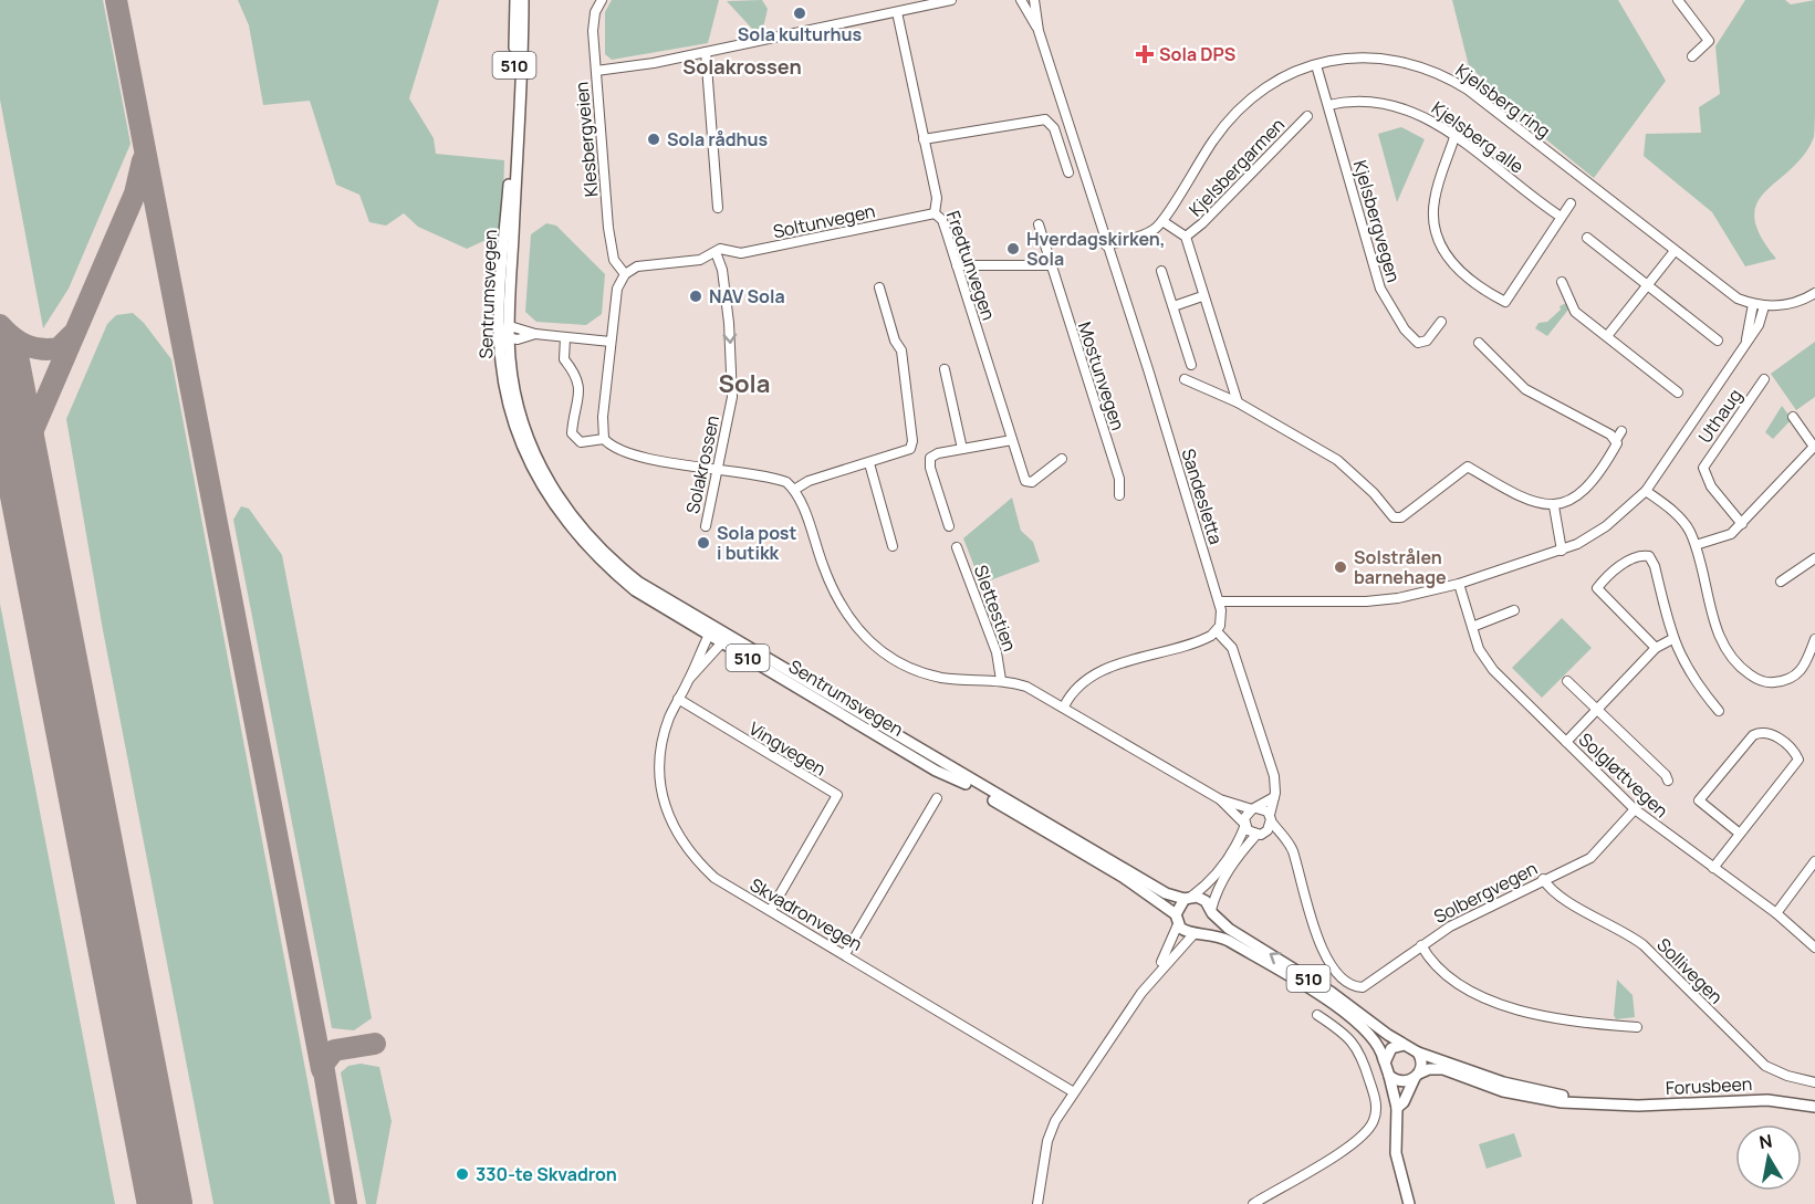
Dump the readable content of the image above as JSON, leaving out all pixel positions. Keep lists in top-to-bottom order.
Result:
{
  "streets": {
    "main road": ["510", "Sentrumsvegen", "Forusbeen"],
    "street": [
      "Kjelsberg ring",
      "Kjelsberg alle",
      "Klesbergveien",
      "Kjelsbergarmen",
      "Soltunvegen",
      "Kjelsbergvegen",
      "Fredtunvegen",
      "Mostunvegen",
      "Uthaug",
      "Solakrossen",
      "Sandesletta",
      "Slettestien",
      "Vingvegen",
      "Solgløttvegen",
      "Solbergvegen",
      "Skvadronvegen",
      "Sollivegen"
    ]
  },
  "crossings": [
    ["510", "Sentrumsvegen"],
    ["510", "Forusbeen"],
    ["Kjelsberg ring", "Kjelsbergvegen"],
    ["Kjelsberg ring", "Sandesletta"],
    ["Kjelsberg alle", "Kjelsbergvegen"],
    ["Soltunvegen", "Fredtunvegen"],
    ["Soltunvegen", "Solakrossen"],
    ["Sentrumsvegen", "Skvadronvegen"],
    ["Sentrumsvegen", "Forusbeen"],
    ["Vingvegen", "Skvadronvegen"],
    ["Solgløttvegen", "Solbergvegen"],
    ["Solbergvegen", "Sollivegen"]
  ],
  "one_way": ["Solakrossen"],
  "districts": ["Solakrossen", "Sola"],
  "places": {
    "other": [
      "Sola kulturhus",
      "Sola rådhus",
      "Hverdagskirken, Sola",
      "NAV Sola",
      "Sola post i butikk",
      "Solstrålen barnehage",
      "330-te Skvadron"
    ],
    "health": ["Sola DPS"]
  },
  "north": "top"
}
